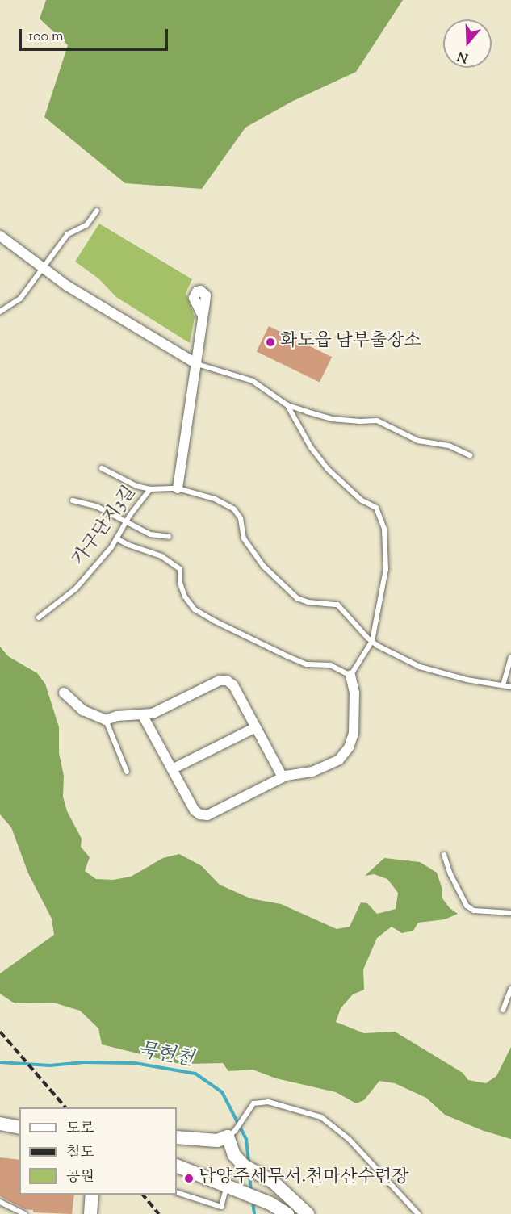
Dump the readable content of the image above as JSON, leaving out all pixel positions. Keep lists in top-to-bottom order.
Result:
{
  "streets": {
    "lane": ["가구단지3길"]
  },
  "water": ["묵현천"],
  "places": ["화도읍 남부출장소", "남양주세무서.천마산수련장"],
  "legend": ["도로", "철도", "공원"],
  "scale_bar": "100 m",
  "north": "bottom"
}
